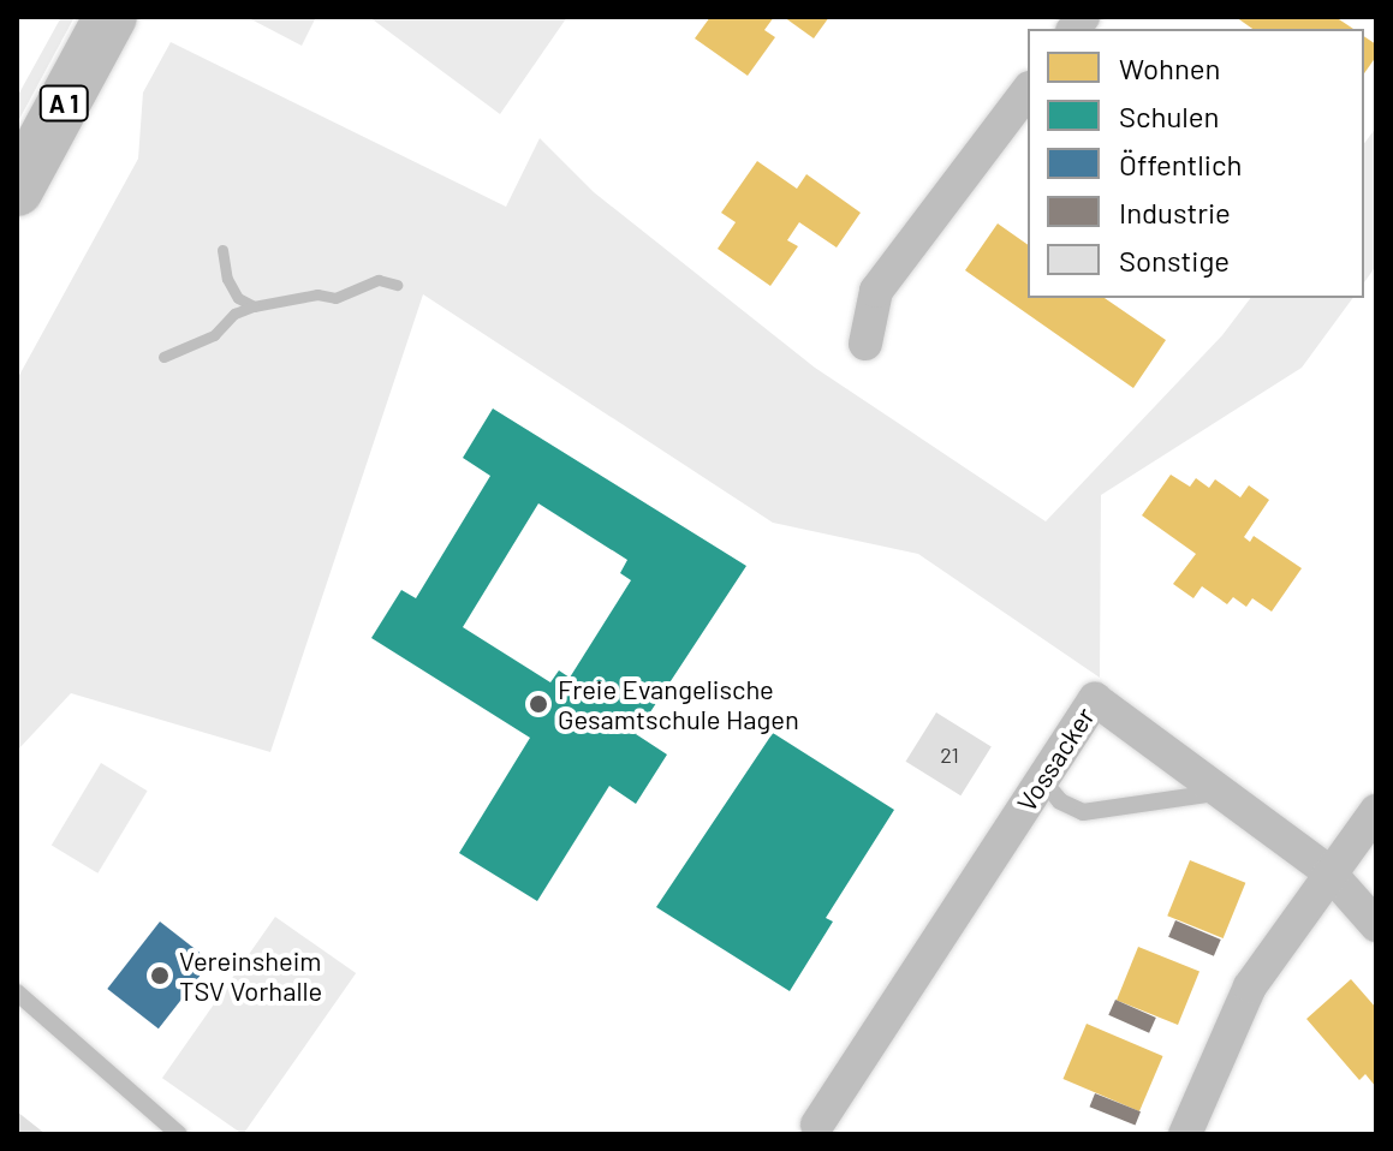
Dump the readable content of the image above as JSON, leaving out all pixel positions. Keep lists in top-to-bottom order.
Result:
{
  "streets": {
    "highway": ["A 1"],
    "street": ["Vossacker"]
  },
  "places": ["Freie Evangelische Gesamtschule Hagen", "Vereinsheim TSV Vorhalle"],
  "house_numbers": ["21"],
  "legend": [
    "Wohnen",
    "Schulen",
    "Öffentlich",
    "Industrie",
    "Sonstige"
  ]
}
